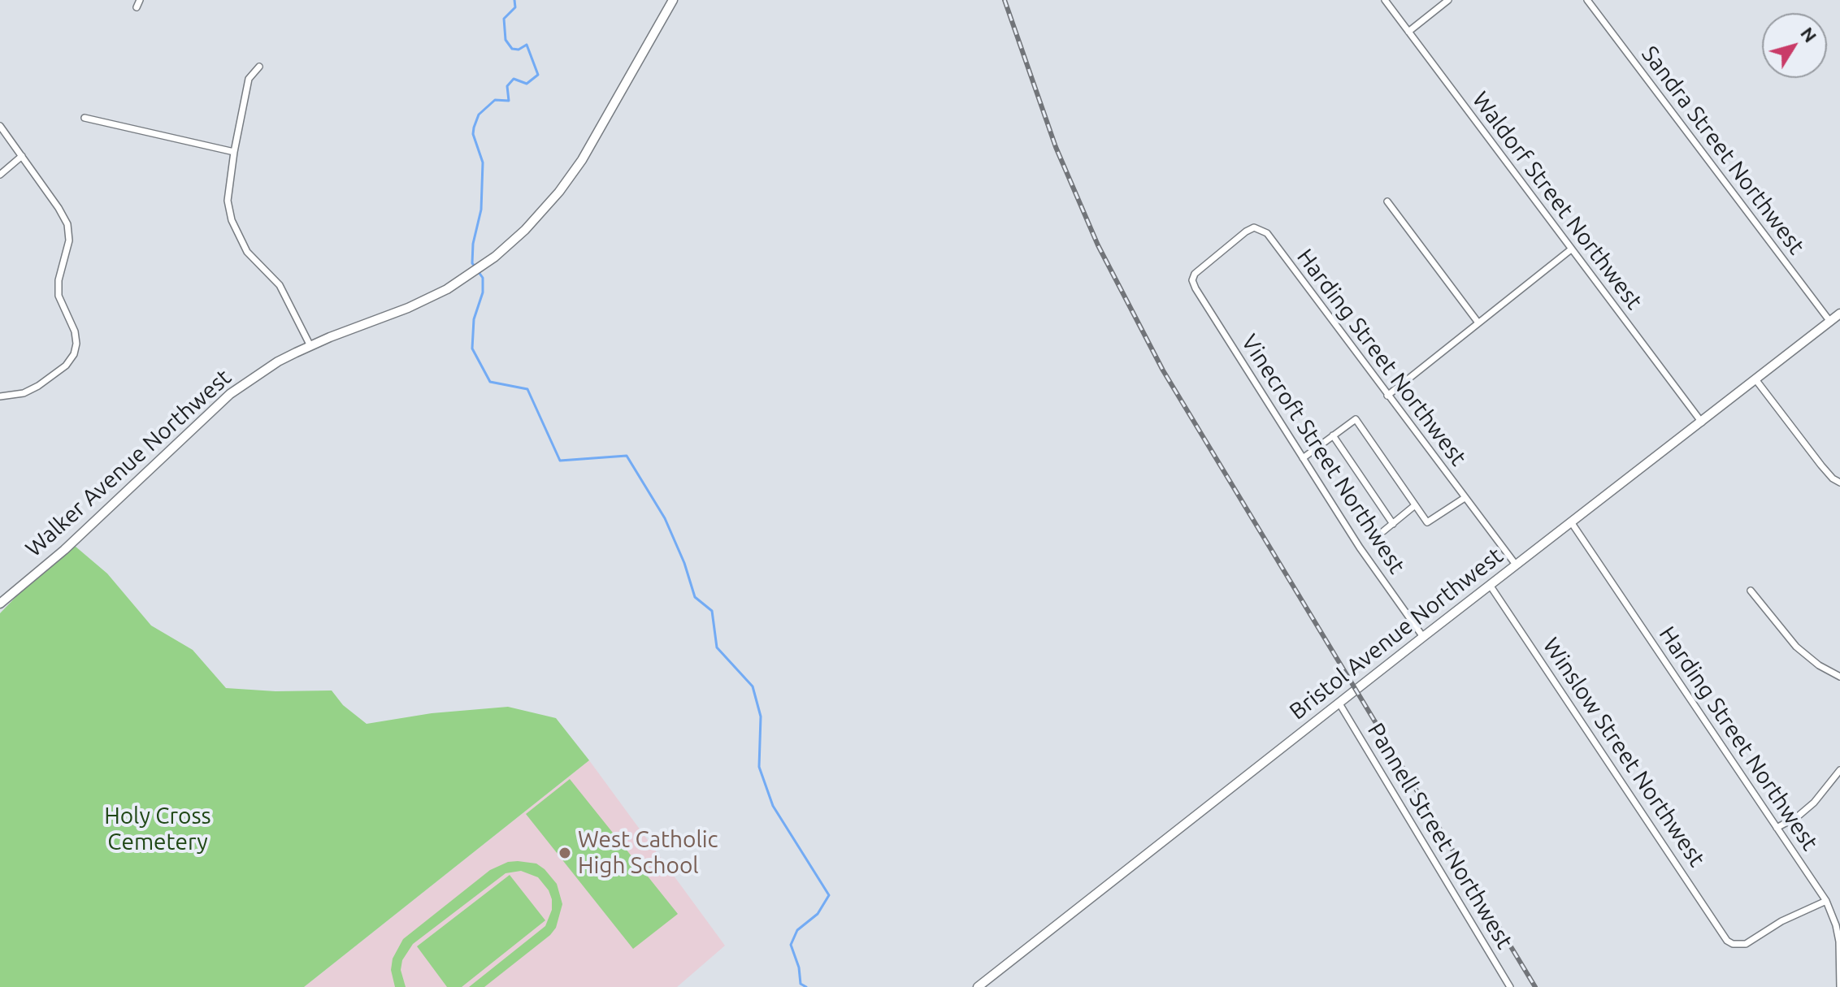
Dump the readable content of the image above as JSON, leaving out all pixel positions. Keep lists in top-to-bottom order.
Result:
{
  "streets": {
    "street": [
      "Sandra Street Northwest",
      "Waldorf Street Northwest",
      "Harding Street Northwest",
      "Vinecroft Street Northwest",
      "Walker Avenue Northwest",
      "Bristol Avenue Northwest",
      "Winslow Street Northwest",
      "Pannell Street Northwest"
    ]
  },
  "crossings": [
    ["Sandra Street Northwest", "Bristol Avenue Northwest"],
    ["Waldorf Street Northwest", "Bristol Avenue Northwest"],
    ["Harding Street Northwest", "Vinecroft Street Northwest"],
    ["Harding Street Northwest", "Bristol Avenue Northwest"],
    ["Harding Street Northwest", "Winslow Street Northwest"],
    ["Vinecroft Street Northwest", "Bristol Avenue Northwest"],
    ["Bristol Avenue Northwest", "Winslow Street Northwest"],
    ["Bristol Avenue Northwest", "Pannell Street Northwest"]
  ],
  "parks": ["Holy Cross Cemetery"],
  "places": ["West Catholic High School"],
  "north": "top right"
}
